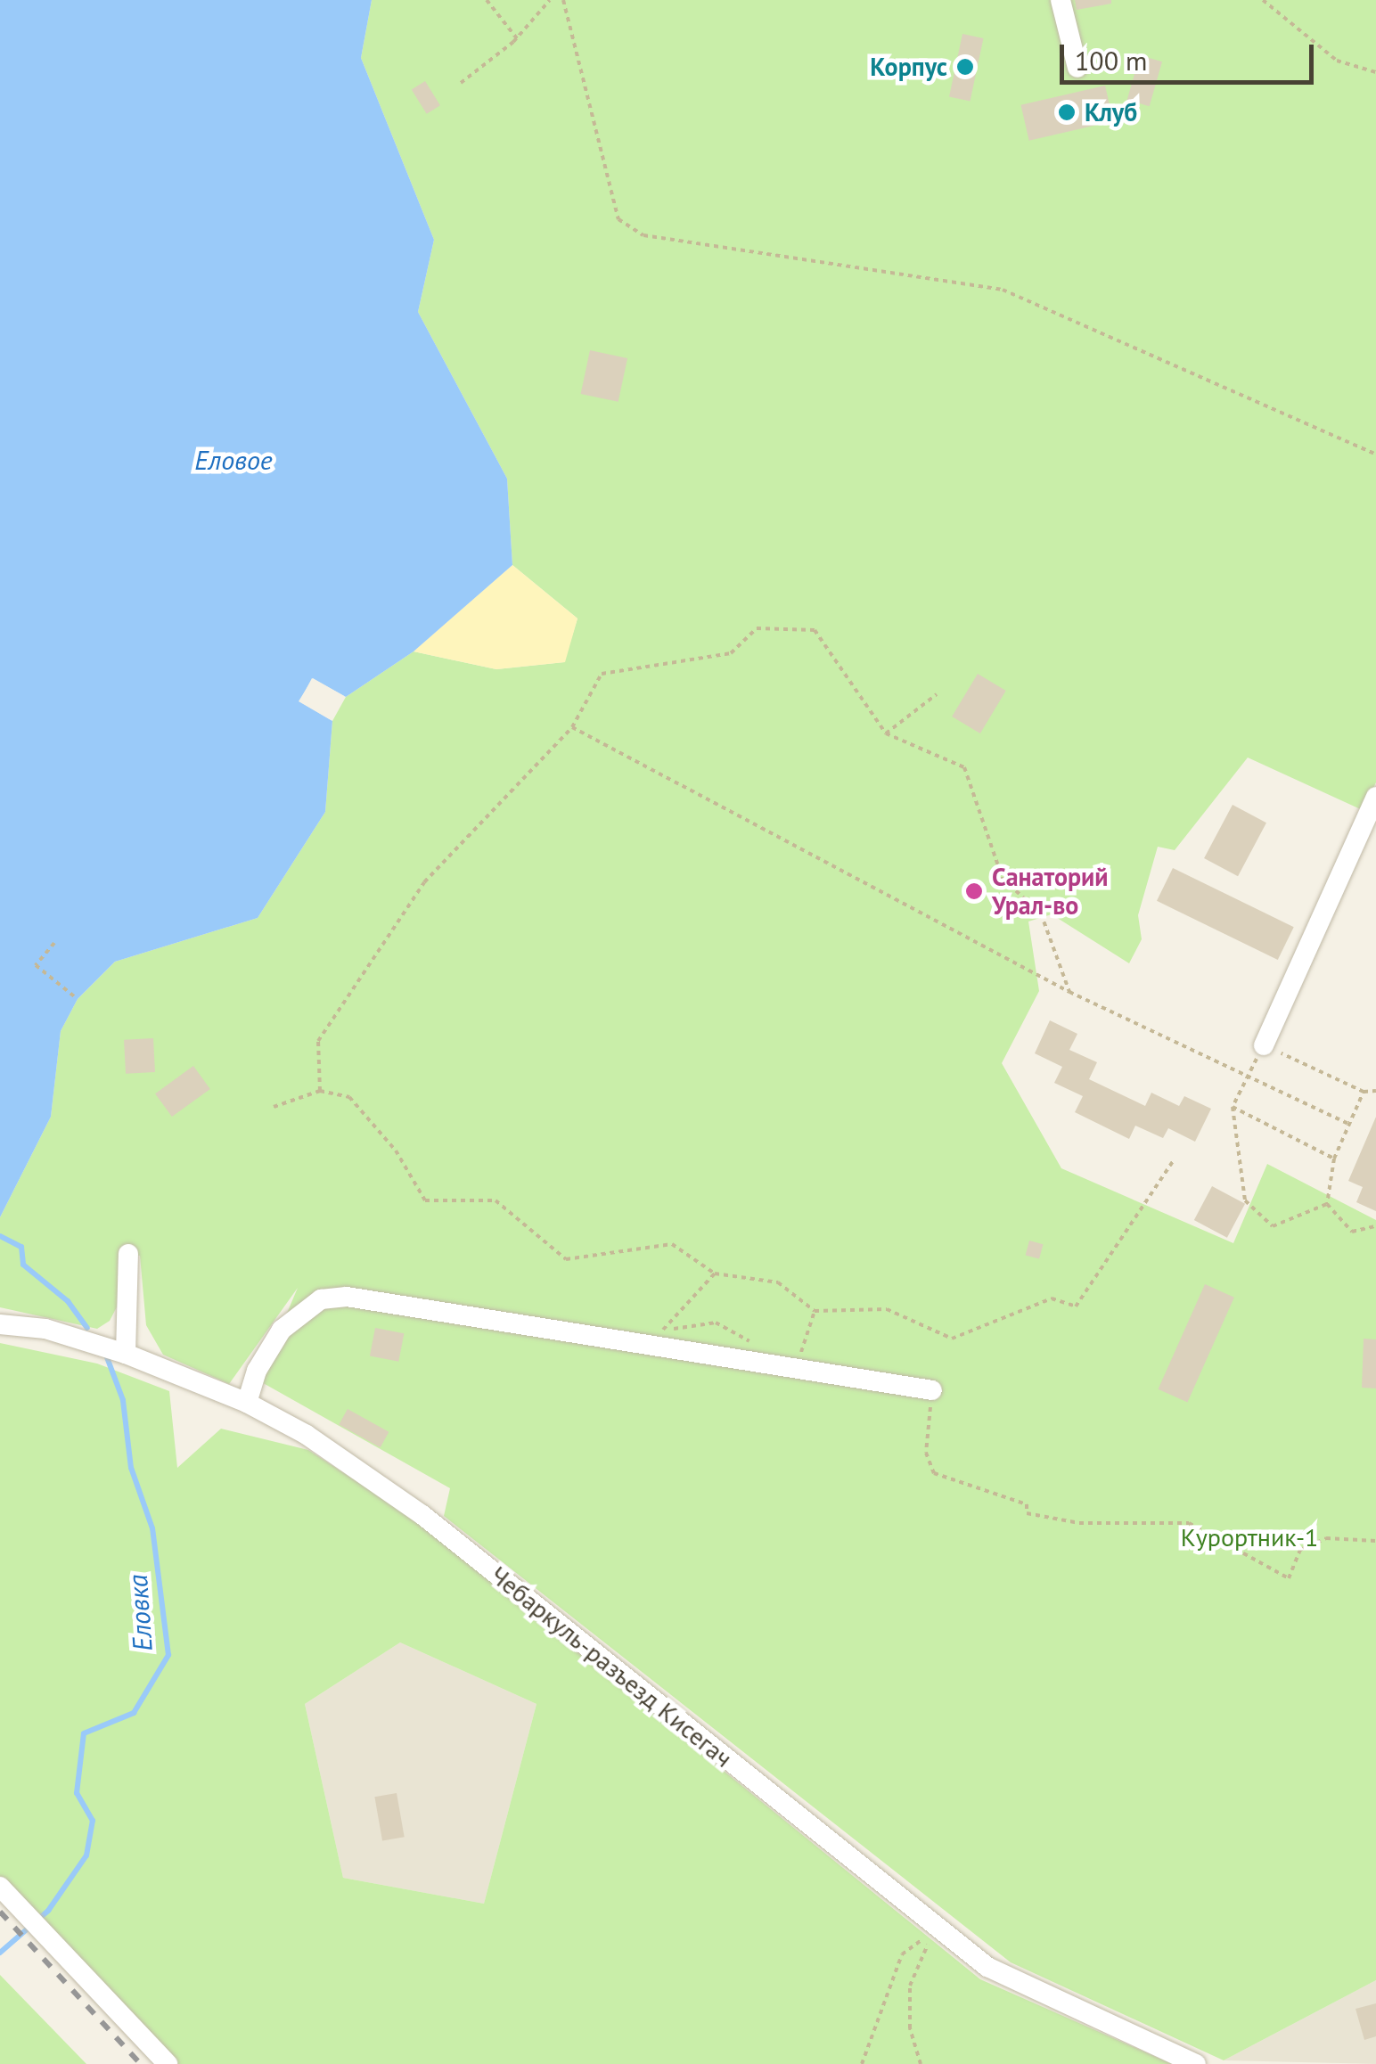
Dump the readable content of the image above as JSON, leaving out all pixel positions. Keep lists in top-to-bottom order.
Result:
{
  "streets": {
    "street": ["Чебаркуль-разъезд Кисегач"]
  },
  "water": ["Еловое", "Еловка"],
  "parks": ["Курортник-1"],
  "places": ["Корпус", "Клуб", "Санаторий Урал-во"],
  "scale_bar": "100 m"
}
